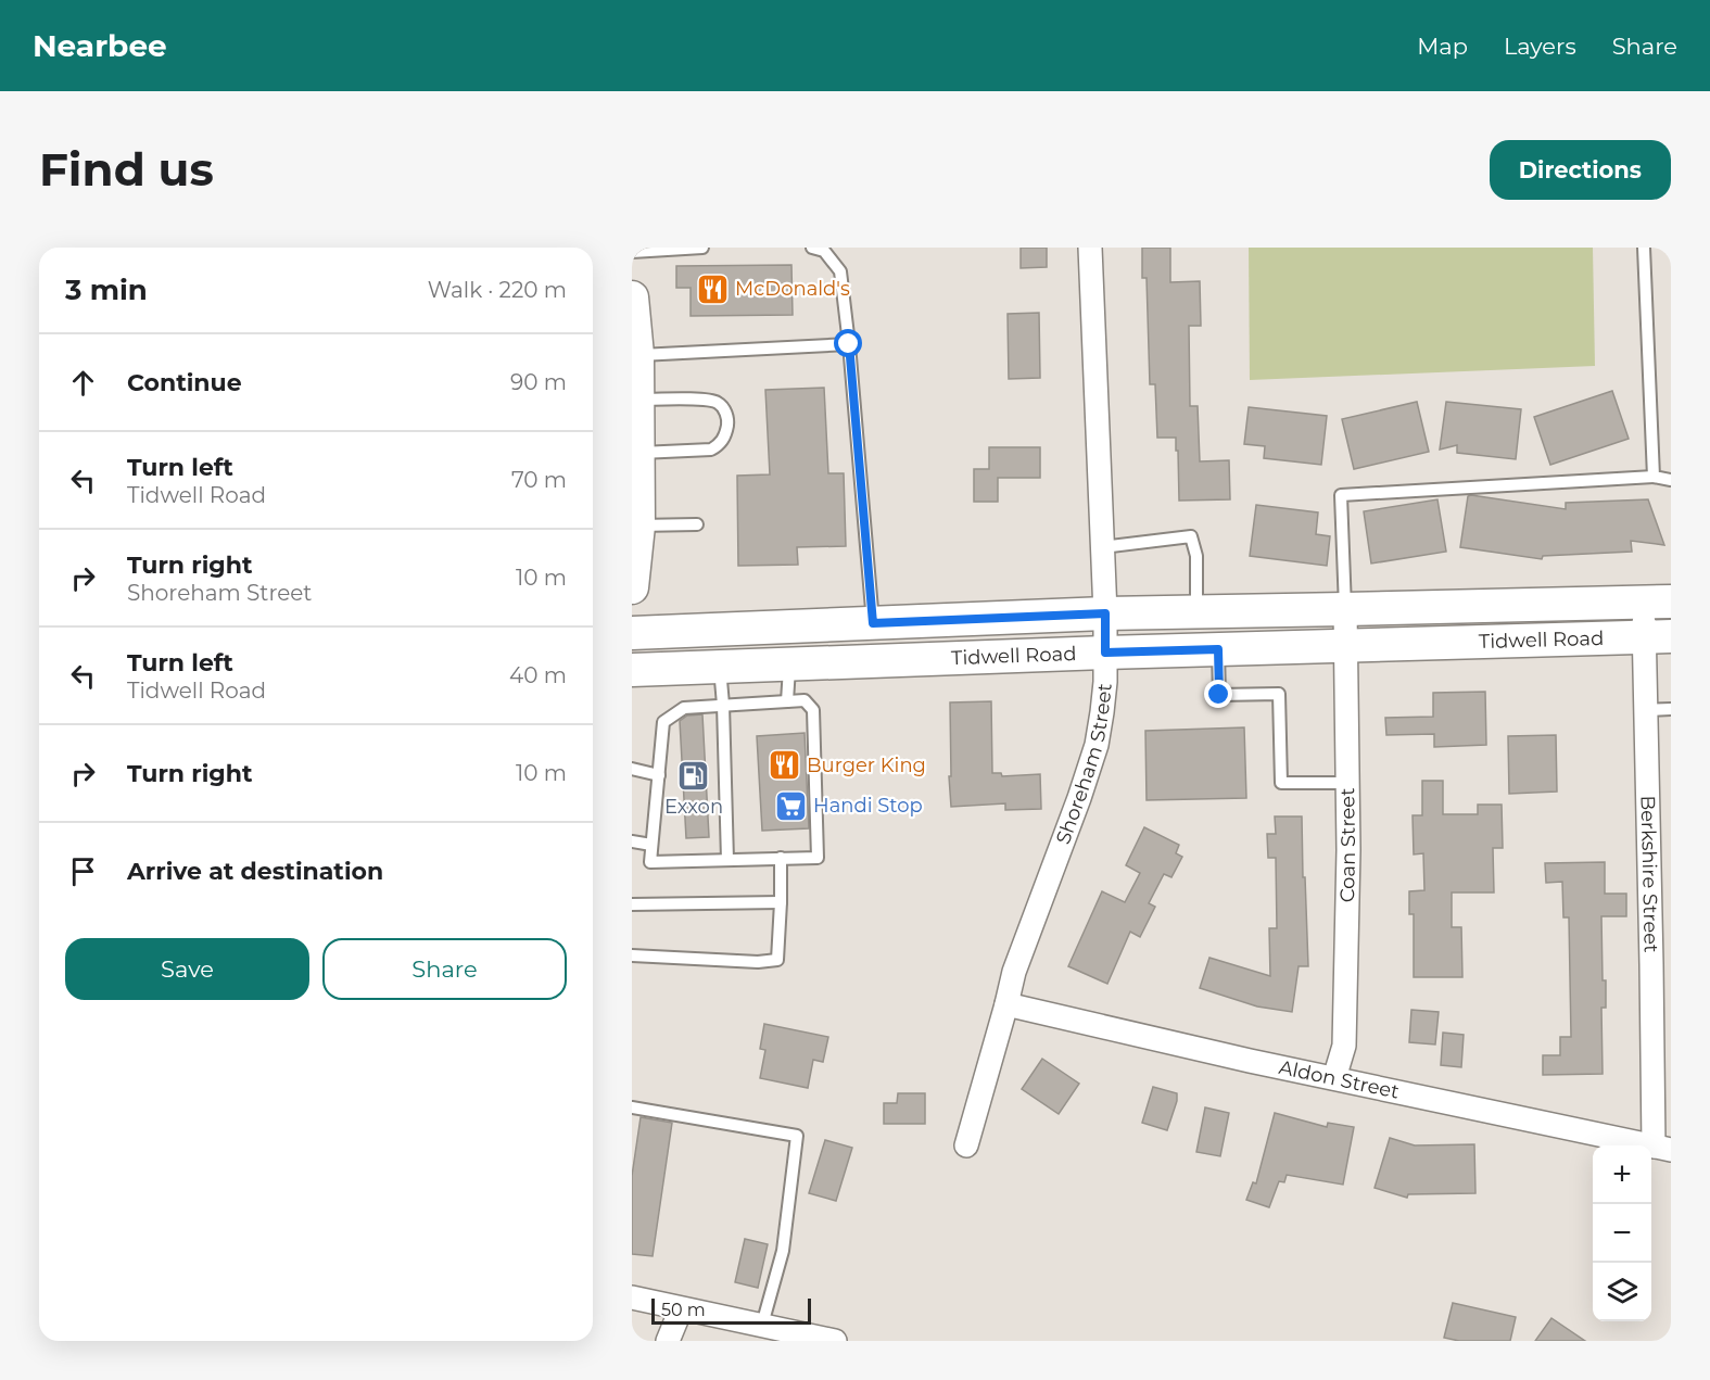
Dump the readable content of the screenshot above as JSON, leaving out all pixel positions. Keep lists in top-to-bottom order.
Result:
{
  "streets": {
    "main road": ["Tidwell Road"],
    "street": [
      "Shoreham Street",
      "Coan Street",
      "Berkshire Street",
      "Aldon Street"
    ]
  },
  "crossings": [
    ["Tidwell Road", "Shoreham Street"],
    ["Tidwell Road", "Coan Street"],
    ["Tidwell Road", "Berkshire Street"],
    ["Shoreham Street", "Aldon Street"],
    ["Coan Street", "Aldon Street"],
    ["Berkshire Street", "Aldon Street"]
  ],
  "places": {
    "restaurant": ["McDonald's", "Burger King"],
    "fuel station": ["Exxon"],
    "supermarket": ["Handi Stop"]
  },
  "scale_bar": "50 m",
  "page": {
    "header": "Nearbee",
    "nav": ["Map", "Layers", "Share"],
    "buttons": [
      "Directions",
      ["Save", "Share"]
    ],
    "title": "Find us",
    "heading": ["3 min", "Walk · 220 m"],
    "list": [
      ["Continue", "90 m"],
      ["Turn left", "Tidwell Road", "70 m"],
      ["Turn right", "Shoreham Street", "10 m"],
      ["Turn left", "Tidwell Road", "40 m"],
      ["Turn right", "10 m"],
      "Arrive at destination"
    ],
    "map_buttons": ["+", "−"],
    "scale": "50 m"
  }
}
